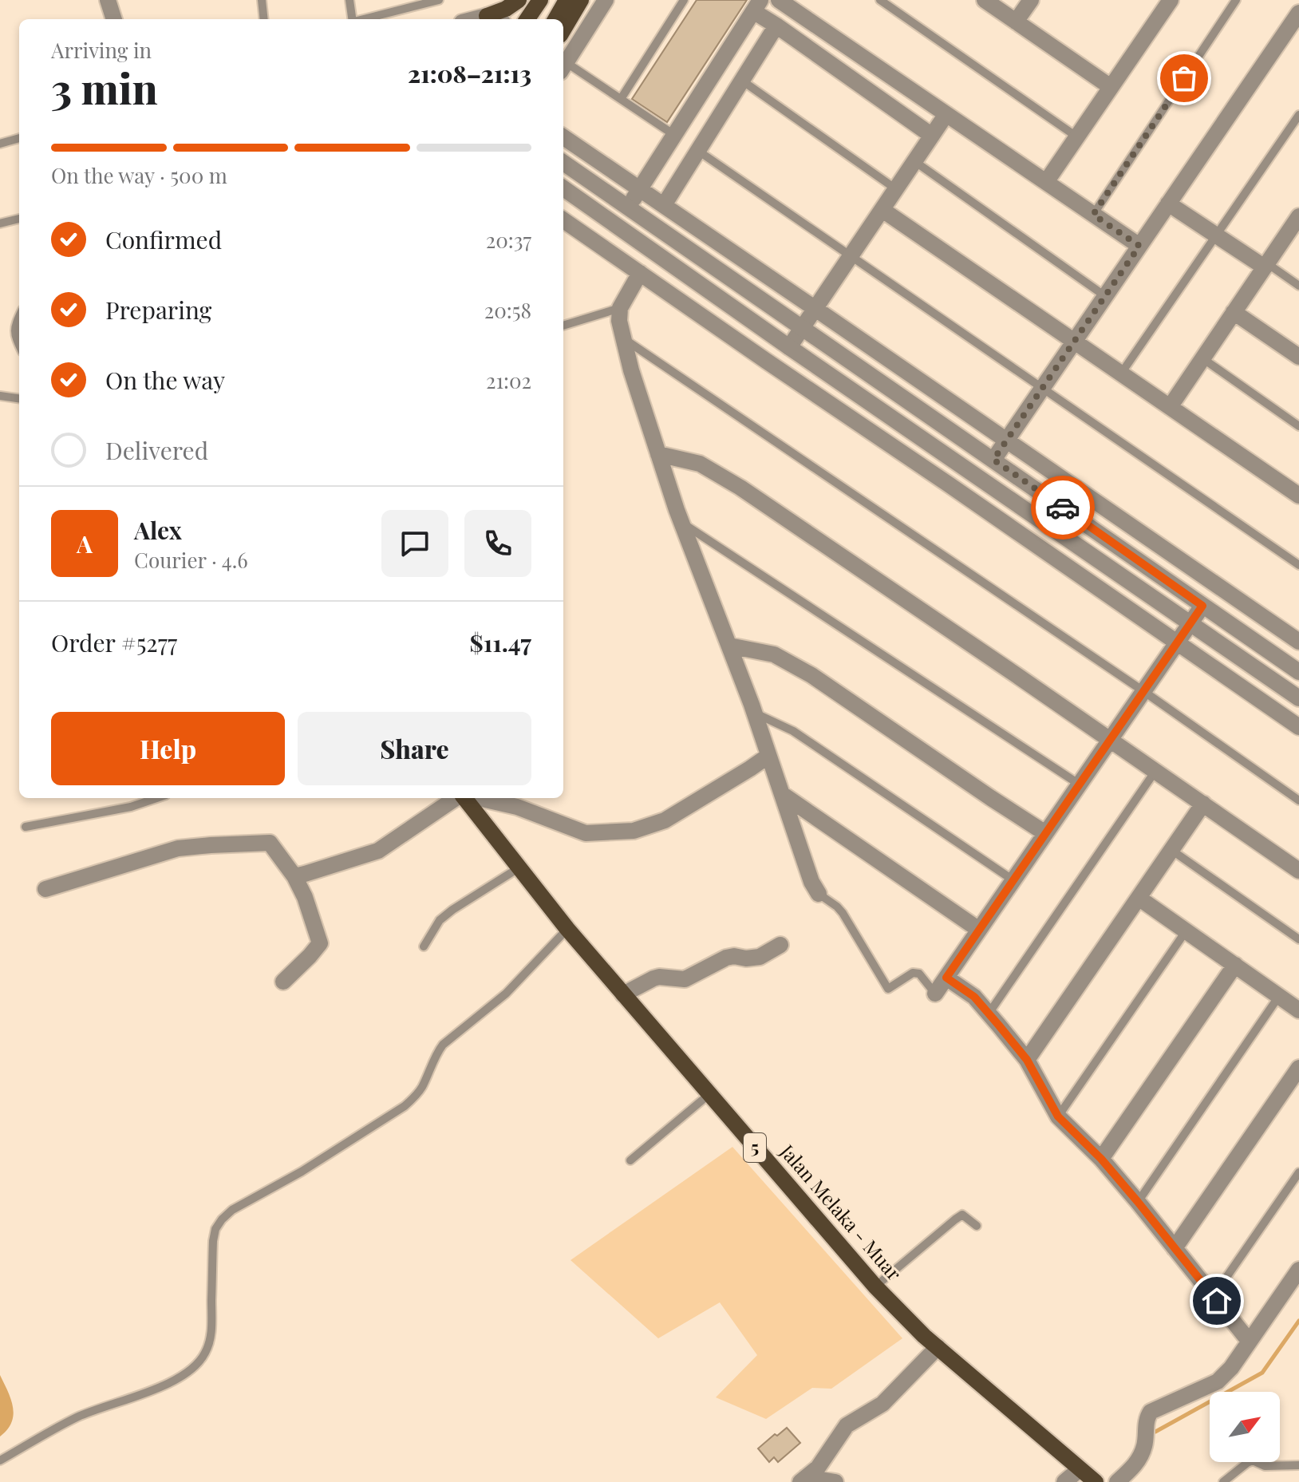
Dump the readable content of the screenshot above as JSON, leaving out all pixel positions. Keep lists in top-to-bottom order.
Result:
{
  "streets": {
    "main road": ["5", "Jalan Melaka - Muar"]
  },
  "north": "top right",
  "page": {
    "heading": ["3 min", "Arriving in", "21:08–21:13"],
    "panel": [
      "Alex",
      "Courier · 4.6",
      "Order #5277",
      "$11.47"
    ],
    "bar": "On the way · 500 m",
    "list": [
      ["Confirmed", "20:37"],
      ["Preparing", "20:58"],
      ["On the way", "21:02"],
      "Delivered"
    ],
    "round": "A",
    "buttons": ["Help", "Share"]
  }
}
